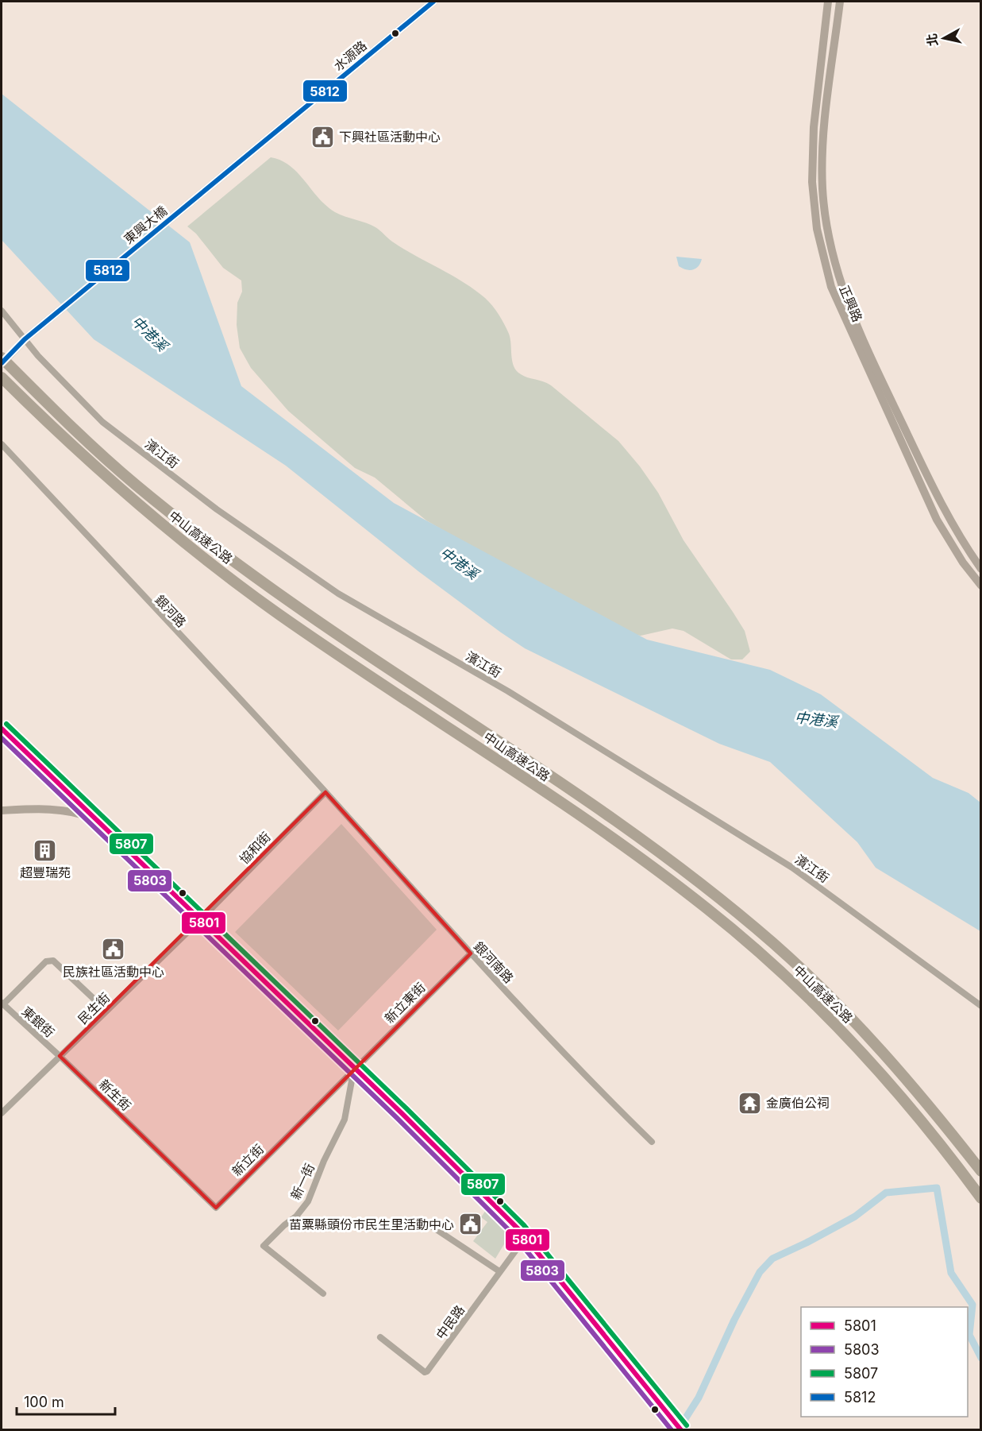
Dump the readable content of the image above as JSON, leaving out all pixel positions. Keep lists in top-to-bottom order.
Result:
{
  "streets": {
    "highway": ["中山高速公路"],
    "street": [
      "水源路",
      "東興大橋",
      "正興路",
      "濱江街",
      "銀河路",
      "協和街",
      "銀河南路",
      "新立東街",
      "民生街",
      "東銀街",
      "新生街",
      "新立街",
      "新一街",
      "中民路"
    ]
  },
  "crossings": [
    ["水源路", "東興大橋"],
    ["東興大橋", "濱江街"],
    ["東興大橋", "中山高速公路"],
    ["銀河路", "協和街"],
    ["銀河路", "銀河南路"],
    ["協和街", "銀河南路"],
    ["協和街", "民生街"],
    ["銀河南路", "新立東街"],
    ["新立東街", "新立街"],
    ["新立東街", "新一街"],
    ["民生街", "東銀街"],
    ["民生街", "新生街"],
    ["東銀街", "新生街"],
    ["新生街", "新立街"],
    ["新立街", "新一街"]
  ],
  "water": ["中港溪"],
  "places": {
    "public building": ["下興社區活動中心", "民族社區活動中心", "苗粟縣頭份巿民生里活動中心"],
    "building": ["超豐瑞苑"],
    "temple": ["金廣伯公祠"]
  },
  "lines": [
    "transit line 5812",
    "transit line 5807",
    "transit line 5801",
    "transit line 5803"
  ],
  "legend": [
    "5801",
    "5803",
    "5807",
    "5812"
  ],
  "scale_bar": "100 m",
  "north": "left"
}
